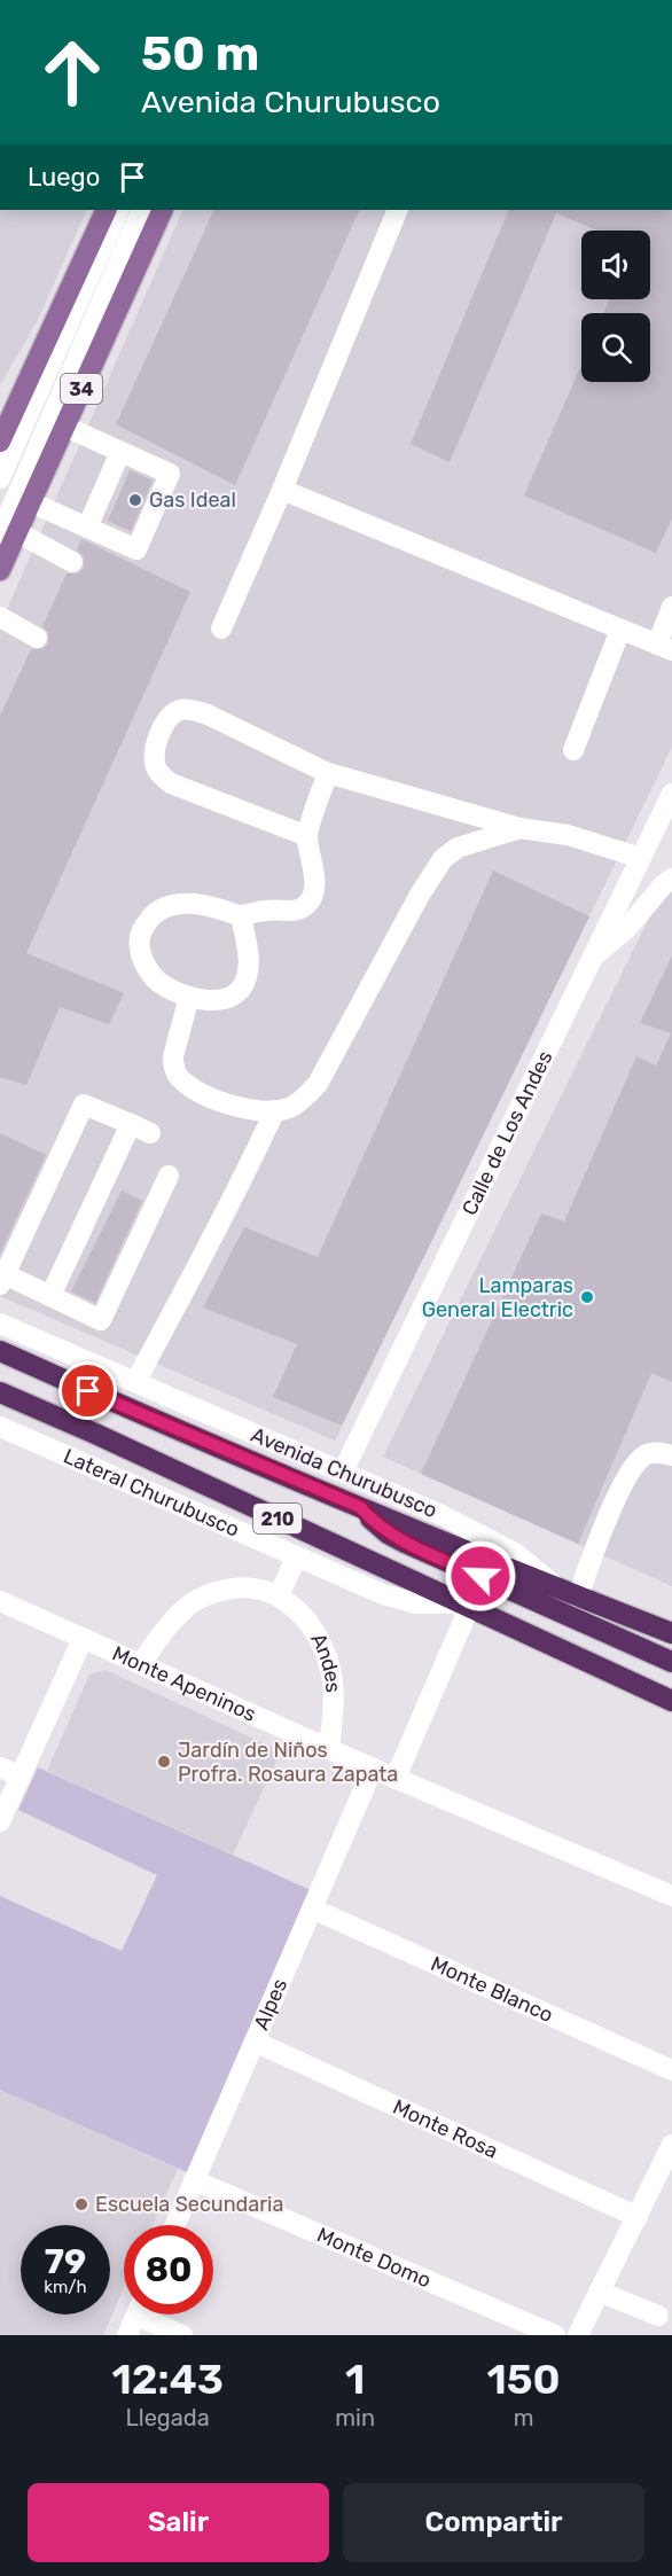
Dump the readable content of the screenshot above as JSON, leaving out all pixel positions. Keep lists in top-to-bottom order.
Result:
{
  "streets": {
    "highway": ["Avenida Churubusco", "210"],
    "main road": ["34"],
    "street": [
      "Calle de Los Andes",
      "Lateral Churubusco",
      "Andes",
      "Monte Apeninos",
      "Monte Blanco",
      "Alpes",
      "Monte Rosa",
      "Monte Domo"
    ]
  },
  "crossings": [
    ["Lateral Churubusco", "210"],
    ["Andes", "Monte Apeninos"],
    ["Monte Apeninos", "Alpes"],
    ["Monte Blanco", "Alpes"],
    ["Alpes", "Monte Rosa"],
    ["Alpes", "Monte Domo"]
  ],
  "places": [
    "Gas Ideal",
    "Lamparas General Electric",
    "Jardín de Niños Profra. Rosaura Zapata",
    "Escuela Secundaria"
  ],
  "page": {
    "turn": ["50 m", "Avenida Churubusco"],
    "then": "Luego",
    "speed": "79 km/h",
    "limit": "80",
    "eta": [
      "12:43",
      "Llegada",
      "1",
      "min",
      "150",
      "m"
    ],
    "buttons": ["Salir", "Compartir"]
  }
}
